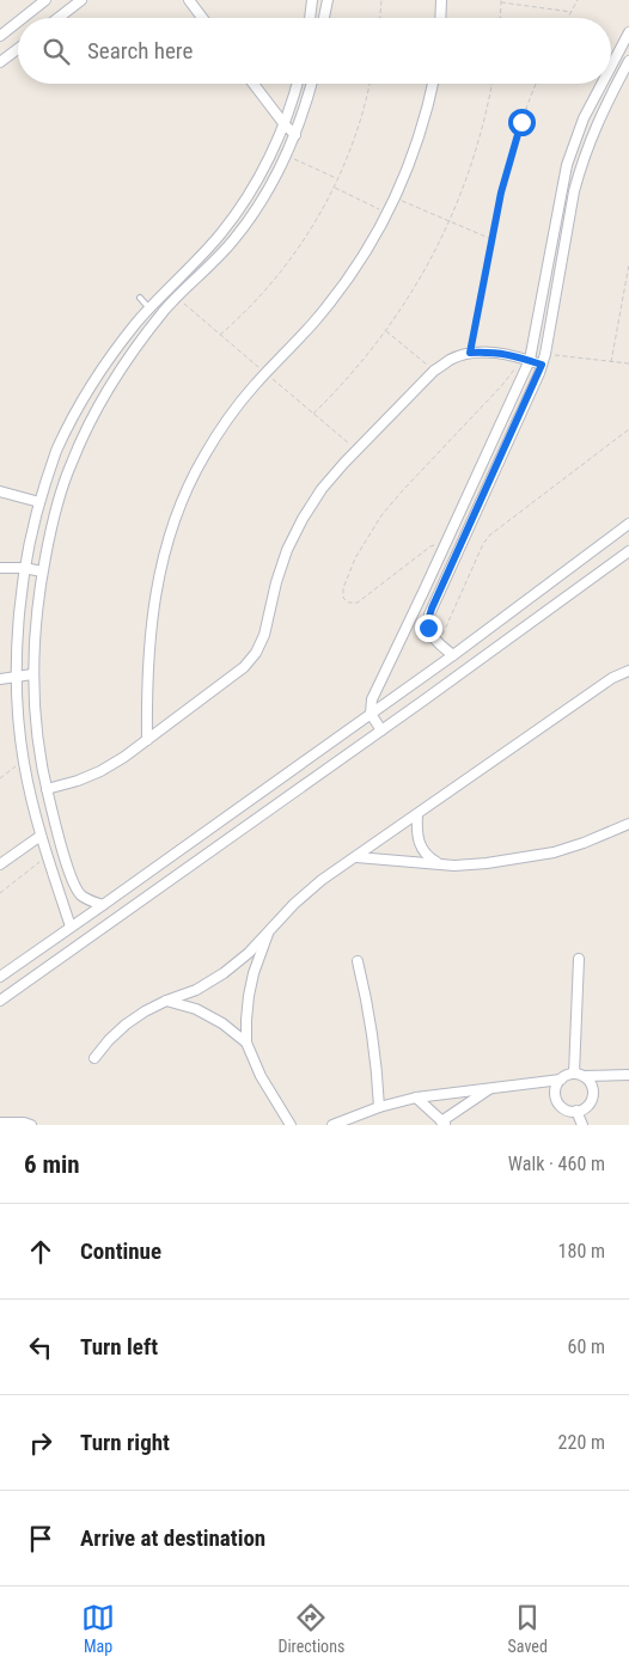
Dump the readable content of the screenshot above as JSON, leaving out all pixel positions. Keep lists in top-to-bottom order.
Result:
{
  "page": {
    "search": "Search here",
    "heading": ["6 min", "Walk · 460 m"],
    "list": [
      ["Continue", "180 m"],
      ["Turn left", "60 m"],
      ["Turn right", "220 m"],
      "Arrive at destination"
    ],
    "nav": ["Map", "Directions", "Saved"]
  }
}
